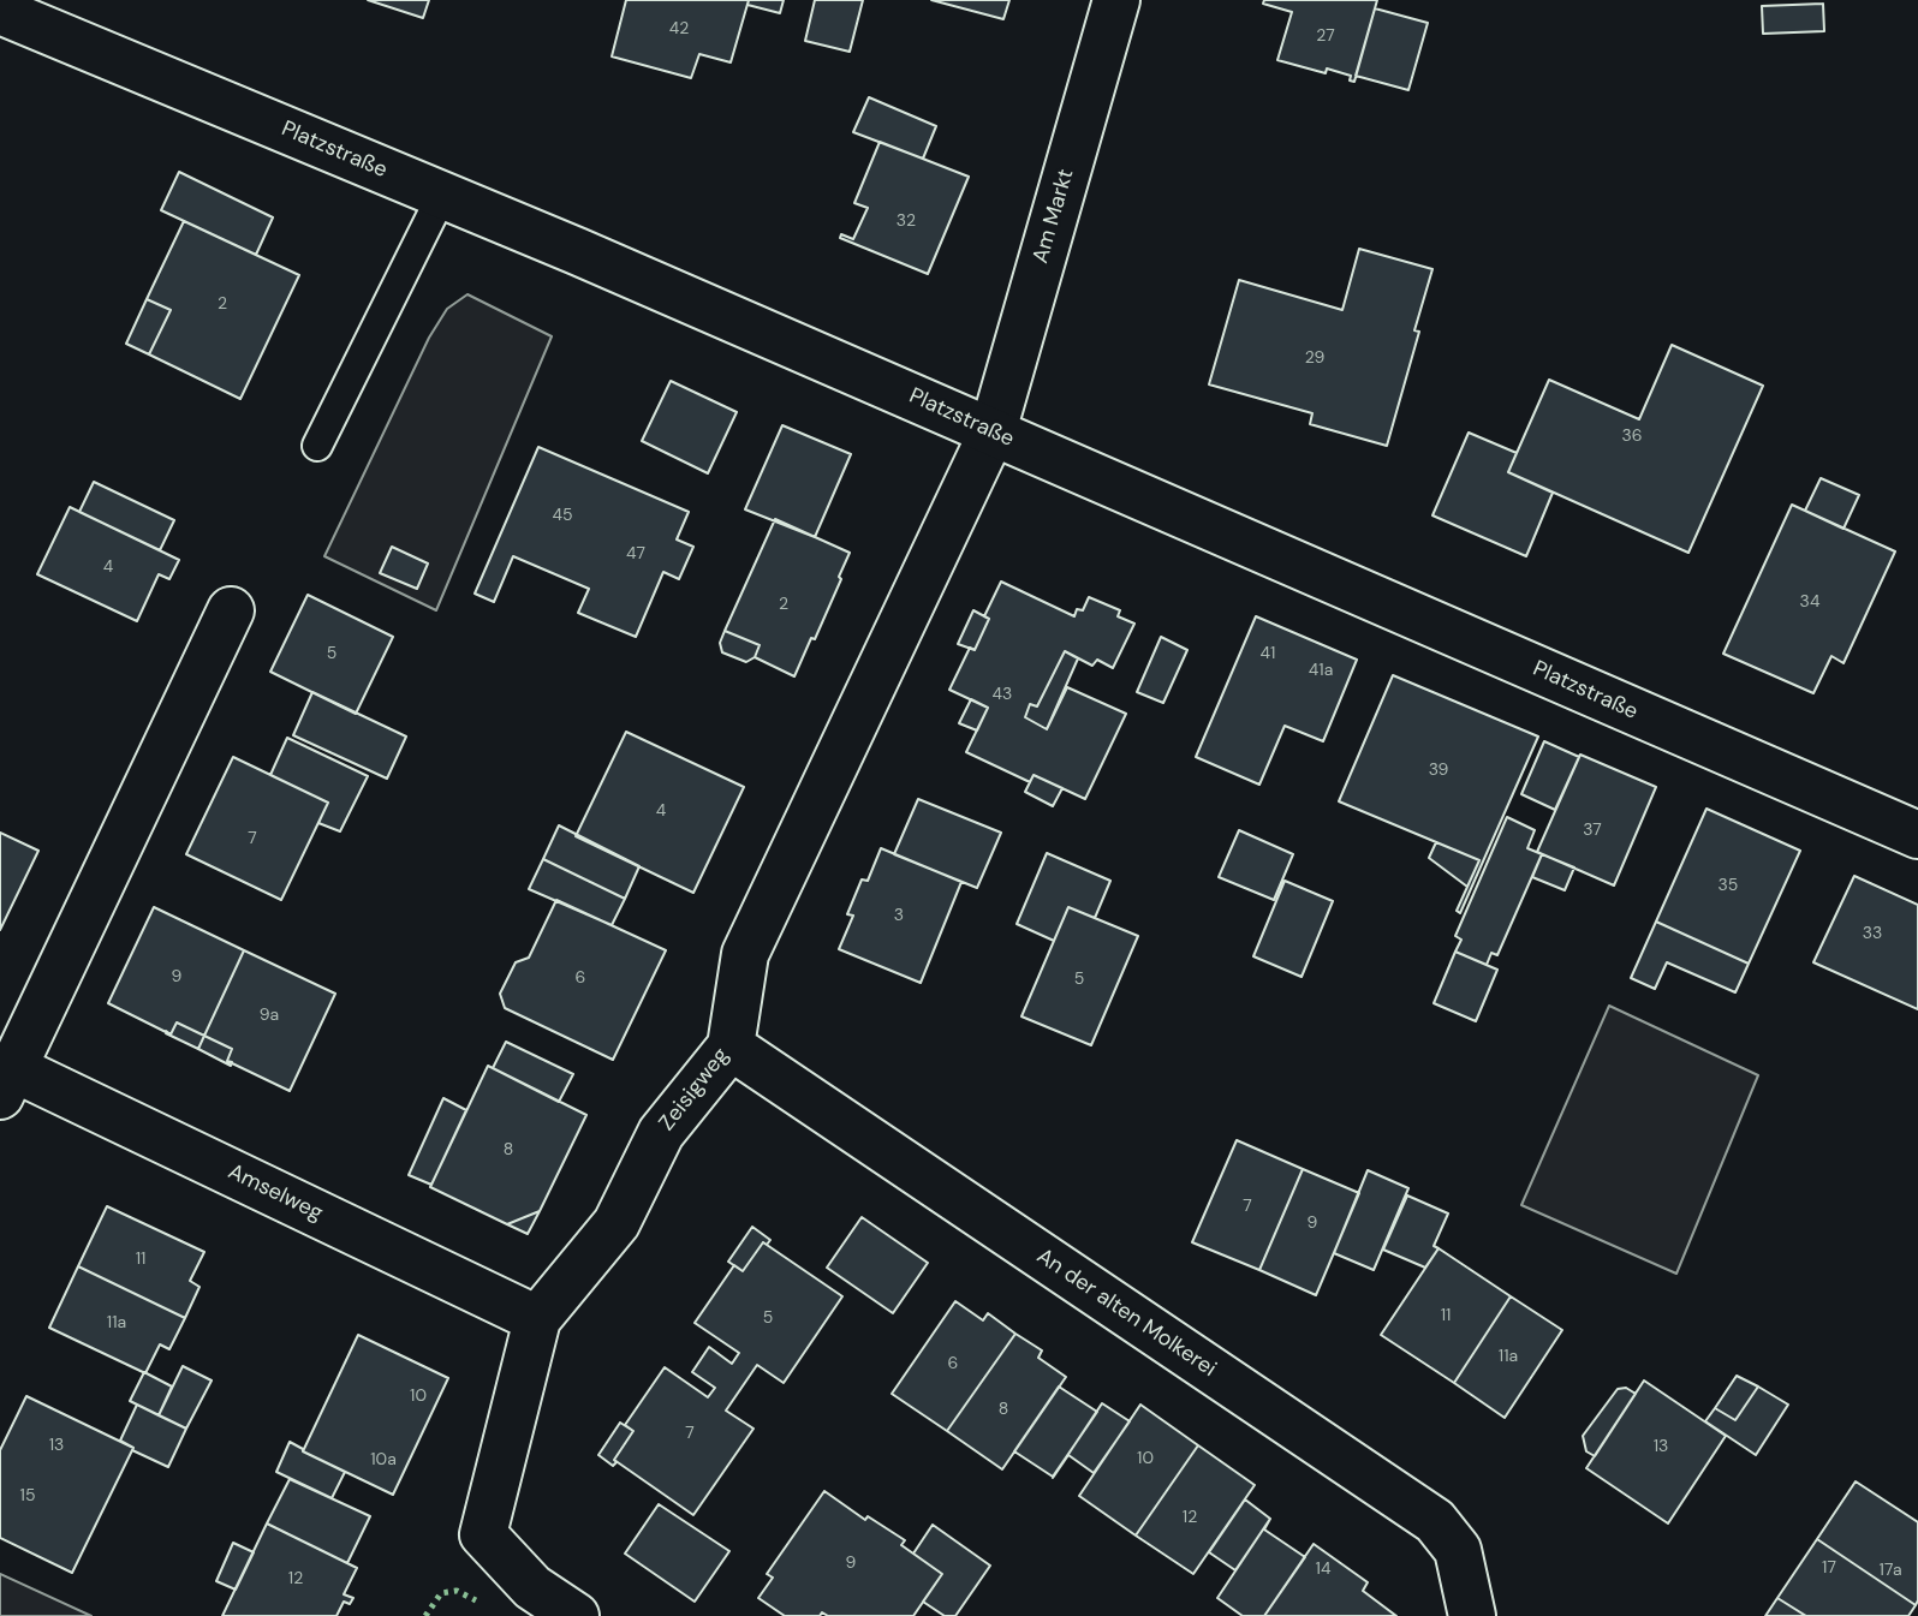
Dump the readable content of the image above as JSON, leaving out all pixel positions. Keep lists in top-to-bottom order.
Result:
{
  "streets": {
    "street": [
      "Platzstraße",
      "Am Markt",
      "Zeisigweg",
      "Amselweg",
      "An der alten Molkerei"
    ]
  },
  "crossings": [
    ["Platzstraße", "Am Markt"],
    ["Platzstraße", "Zeisigweg"],
    ["Am Markt", "Zeisigweg"],
    ["Zeisigweg", "Amselweg"],
    ["Zeisigweg", "An der alten Molkerei"]
  ],
  "house_numbers": [
    "42",
    "27",
    "32",
    "2",
    "29",
    "36",
    "45",
    "47",
    "4",
    "34",
    "2",
    "5",
    "41",
    "41a",
    "43",
    "39",
    "4",
    "37",
    "7",
    "35",
    "3",
    "33",
    "9",
    "6",
    "5",
    "9a",
    "8",
    "7",
    "9",
    "11",
    "11",
    "5",
    "11a",
    "11a",
    "6",
    "10",
    "8",
    "7",
    "13",
    "13",
    "10",
    "10a",
    "15",
    "12",
    "9",
    "17",
    "14",
    "17a",
    "12"
  ]
}
